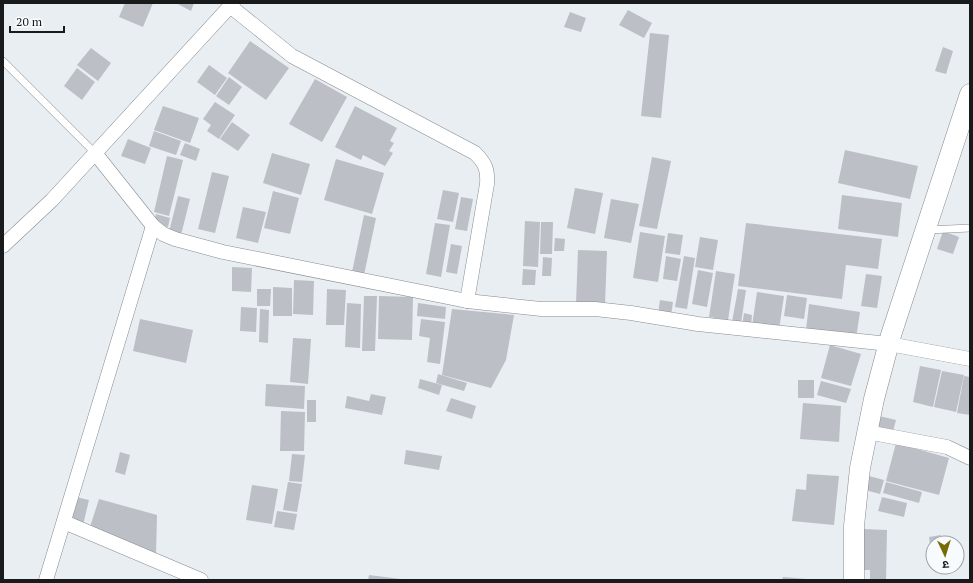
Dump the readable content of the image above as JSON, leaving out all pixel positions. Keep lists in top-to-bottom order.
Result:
{
  "scale_bar": "20 m",
  "north": "bottom"
}
